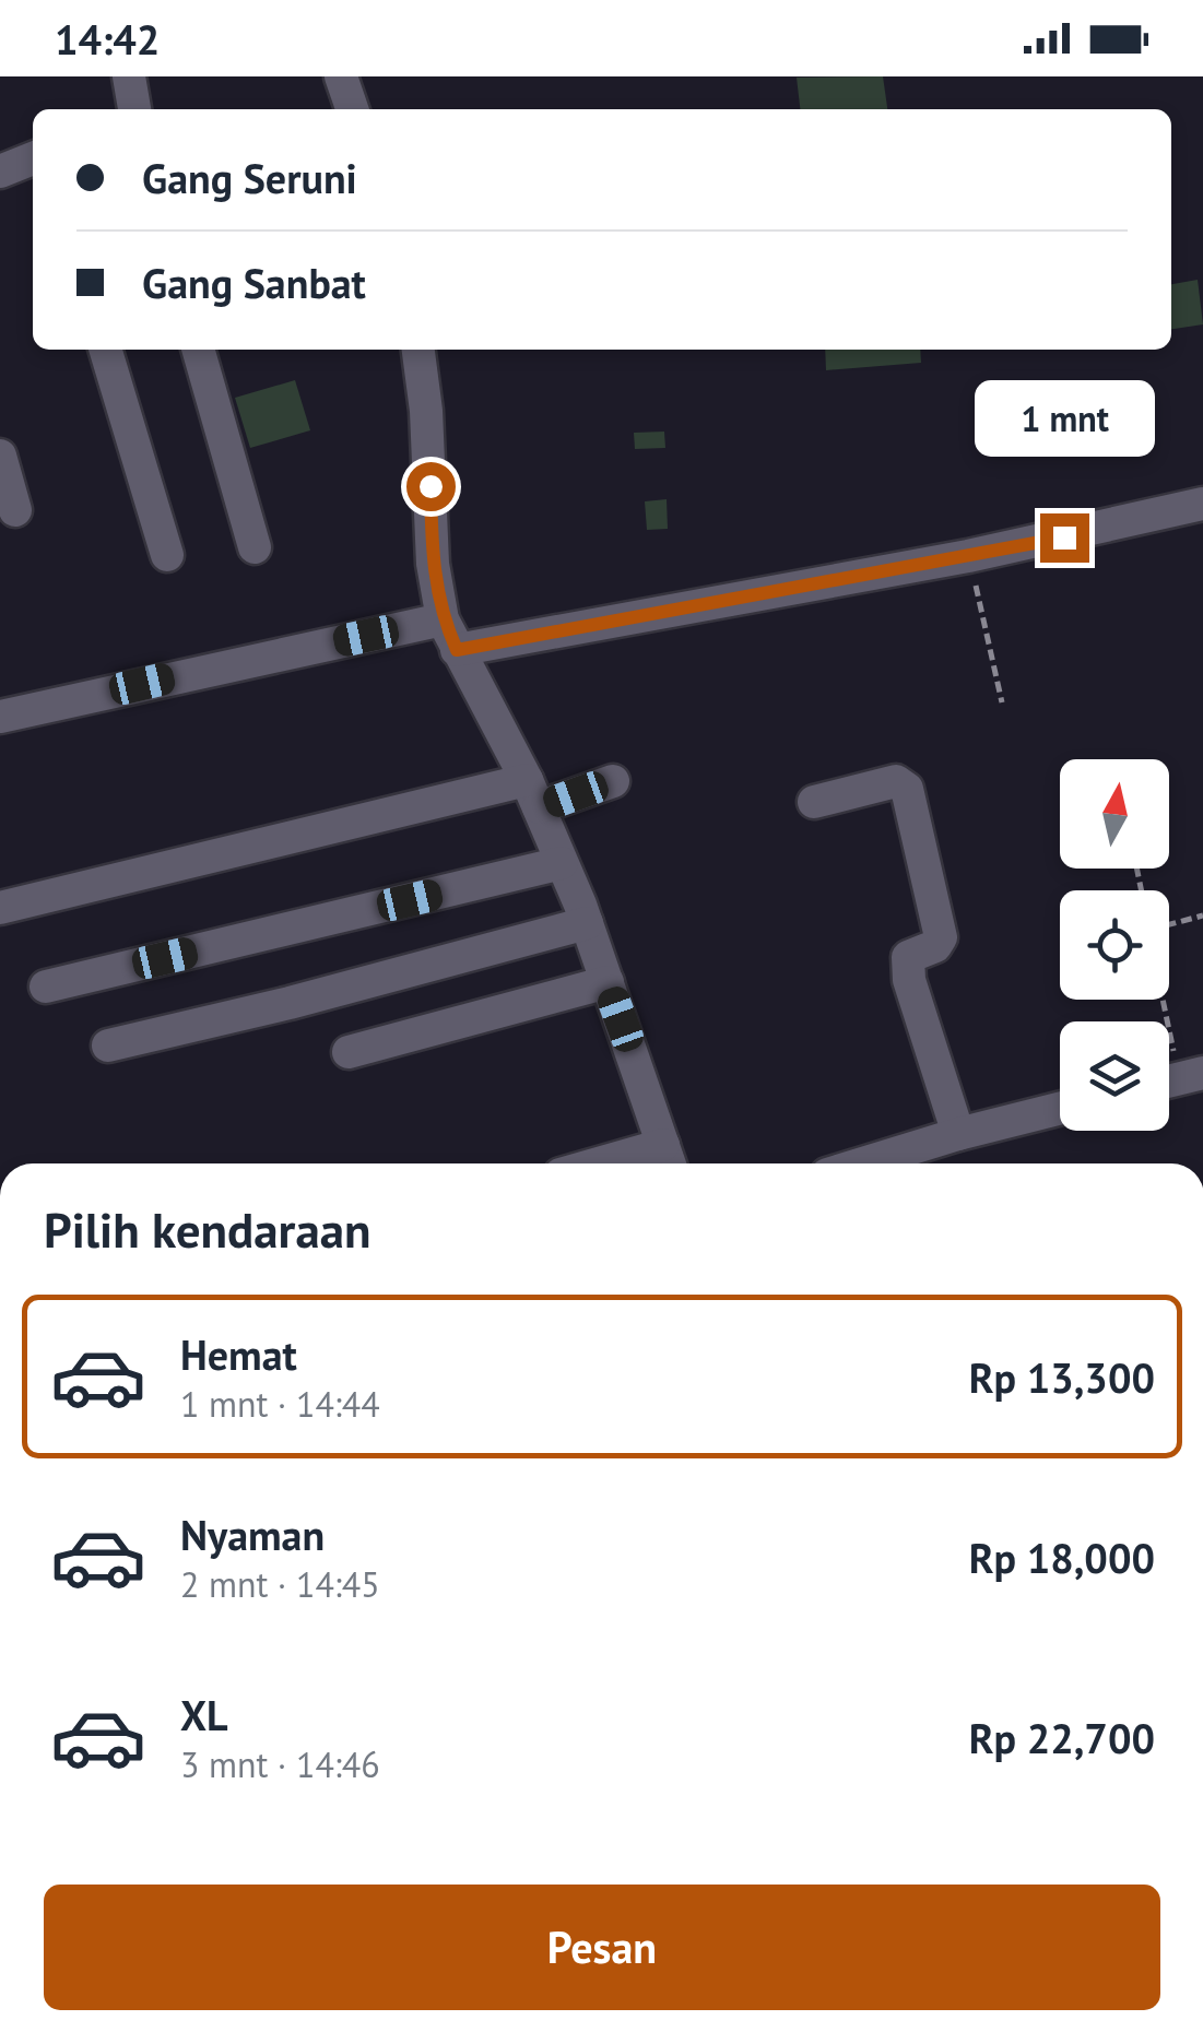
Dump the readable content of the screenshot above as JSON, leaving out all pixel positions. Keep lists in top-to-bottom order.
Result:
{
  "north": "top",
  "page": {
    "status": "14:42",
    "banner": ["Gang Seruni", "Gang Sanbat"],
    "bubble": "1 mnt",
    "heading": "Pilih kendaraan",
    "list": [
      {
        "name": "Hemat",
        "note": "1 mnt · 14:44",
        "value": "Rp 13,300"
      },
      {
        "name": "Nyaman",
        "note": "2 mnt · 14:45",
        "value": "Rp 18,000"
      },
      {
        "name": "XL",
        "note": "3 mnt · 14:46",
        "value": "Rp 22,700"
      }
    ],
    "buttons": "Pesan"
  }
}
